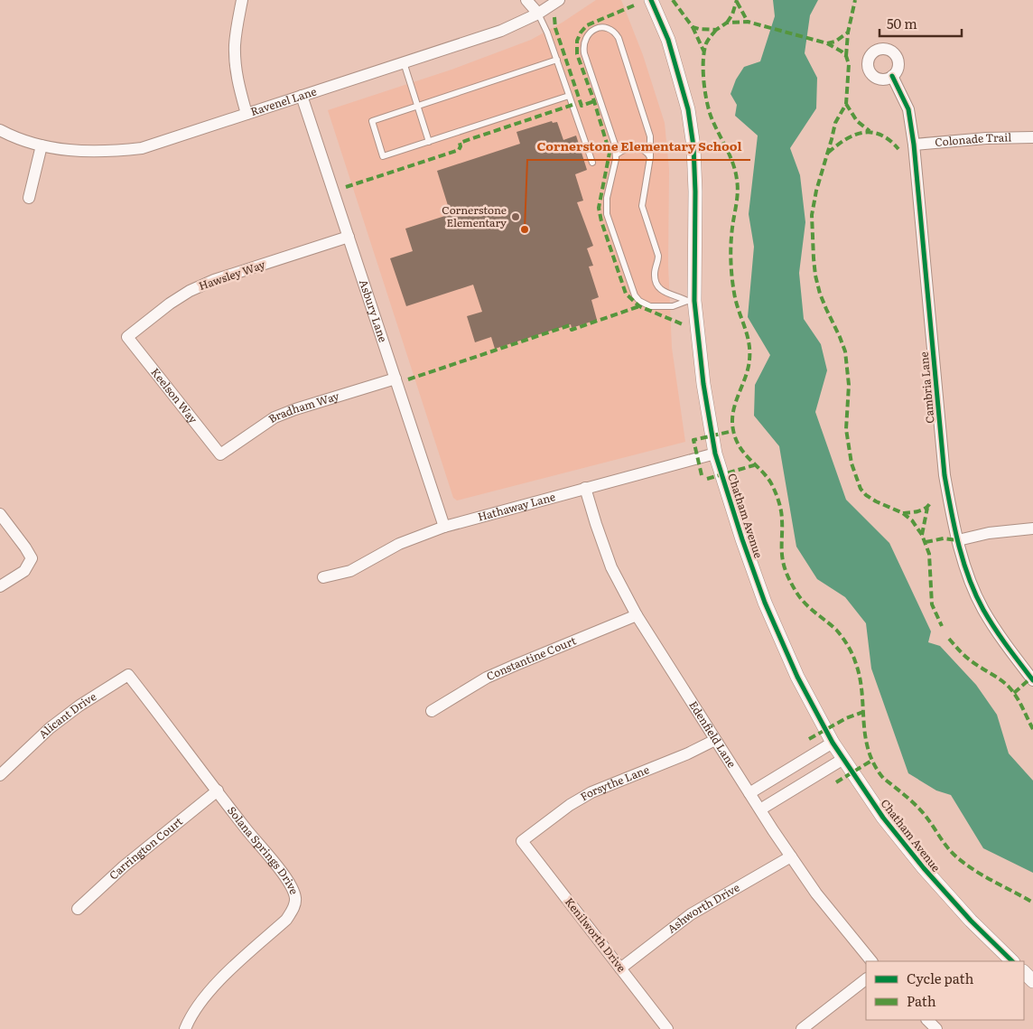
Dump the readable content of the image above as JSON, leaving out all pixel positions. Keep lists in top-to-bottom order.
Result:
{
  "streets": {
    "street": [
      "Ravenel Lane",
      "Colonade Trail",
      "Hawsley Way",
      "Asbury Lane",
      "Cambria Lane",
      "Keelson Way",
      "Bradham Way",
      "Hathaway Lane",
      "Chatham Avenue",
      "Constantine Court",
      "Alicant Drive",
      "Edenfield Lane",
      "Forsythe Lane",
      "Carrington Court",
      "Solana Springs Drive",
      "Ashworth Drive",
      "Kenilworth Drive"
    ]
  },
  "crossings": [
    ["Ravenel Lane", "Asbury Lane"],
    ["Colonade Trail", "Cambria Lane"],
    ["Hawsley Way", "Asbury Lane"],
    ["Hawsley Way", "Keelson Way"],
    ["Asbury Lane", "Bradham Way"],
    ["Asbury Lane", "Hathaway Lane"],
    ["Keelson Way", "Bradham Way"],
    ["Hathaway Lane", "Chatham Avenue"],
    ["Hathaway Lane", "Edenfield Lane"],
    ["Constantine Court", "Edenfield Lane"],
    ["Alicant Drive", "Solana Springs Drive"],
    ["Edenfield Lane", "Forsythe Lane"],
    ["Edenfield Lane", "Ashworth Drive"],
    ["Forsythe Lane", "Kenilworth Drive"],
    ["Carrington Court", "Solana Springs Drive"],
    ["Ashworth Drive", "Kenilworth Drive"]
  ],
  "places": ["Cornerstone Elementary", "Cornerstone Elementary School"],
  "legend": ["Cycle path", "Path"],
  "scale_bar": "50 m"
}
